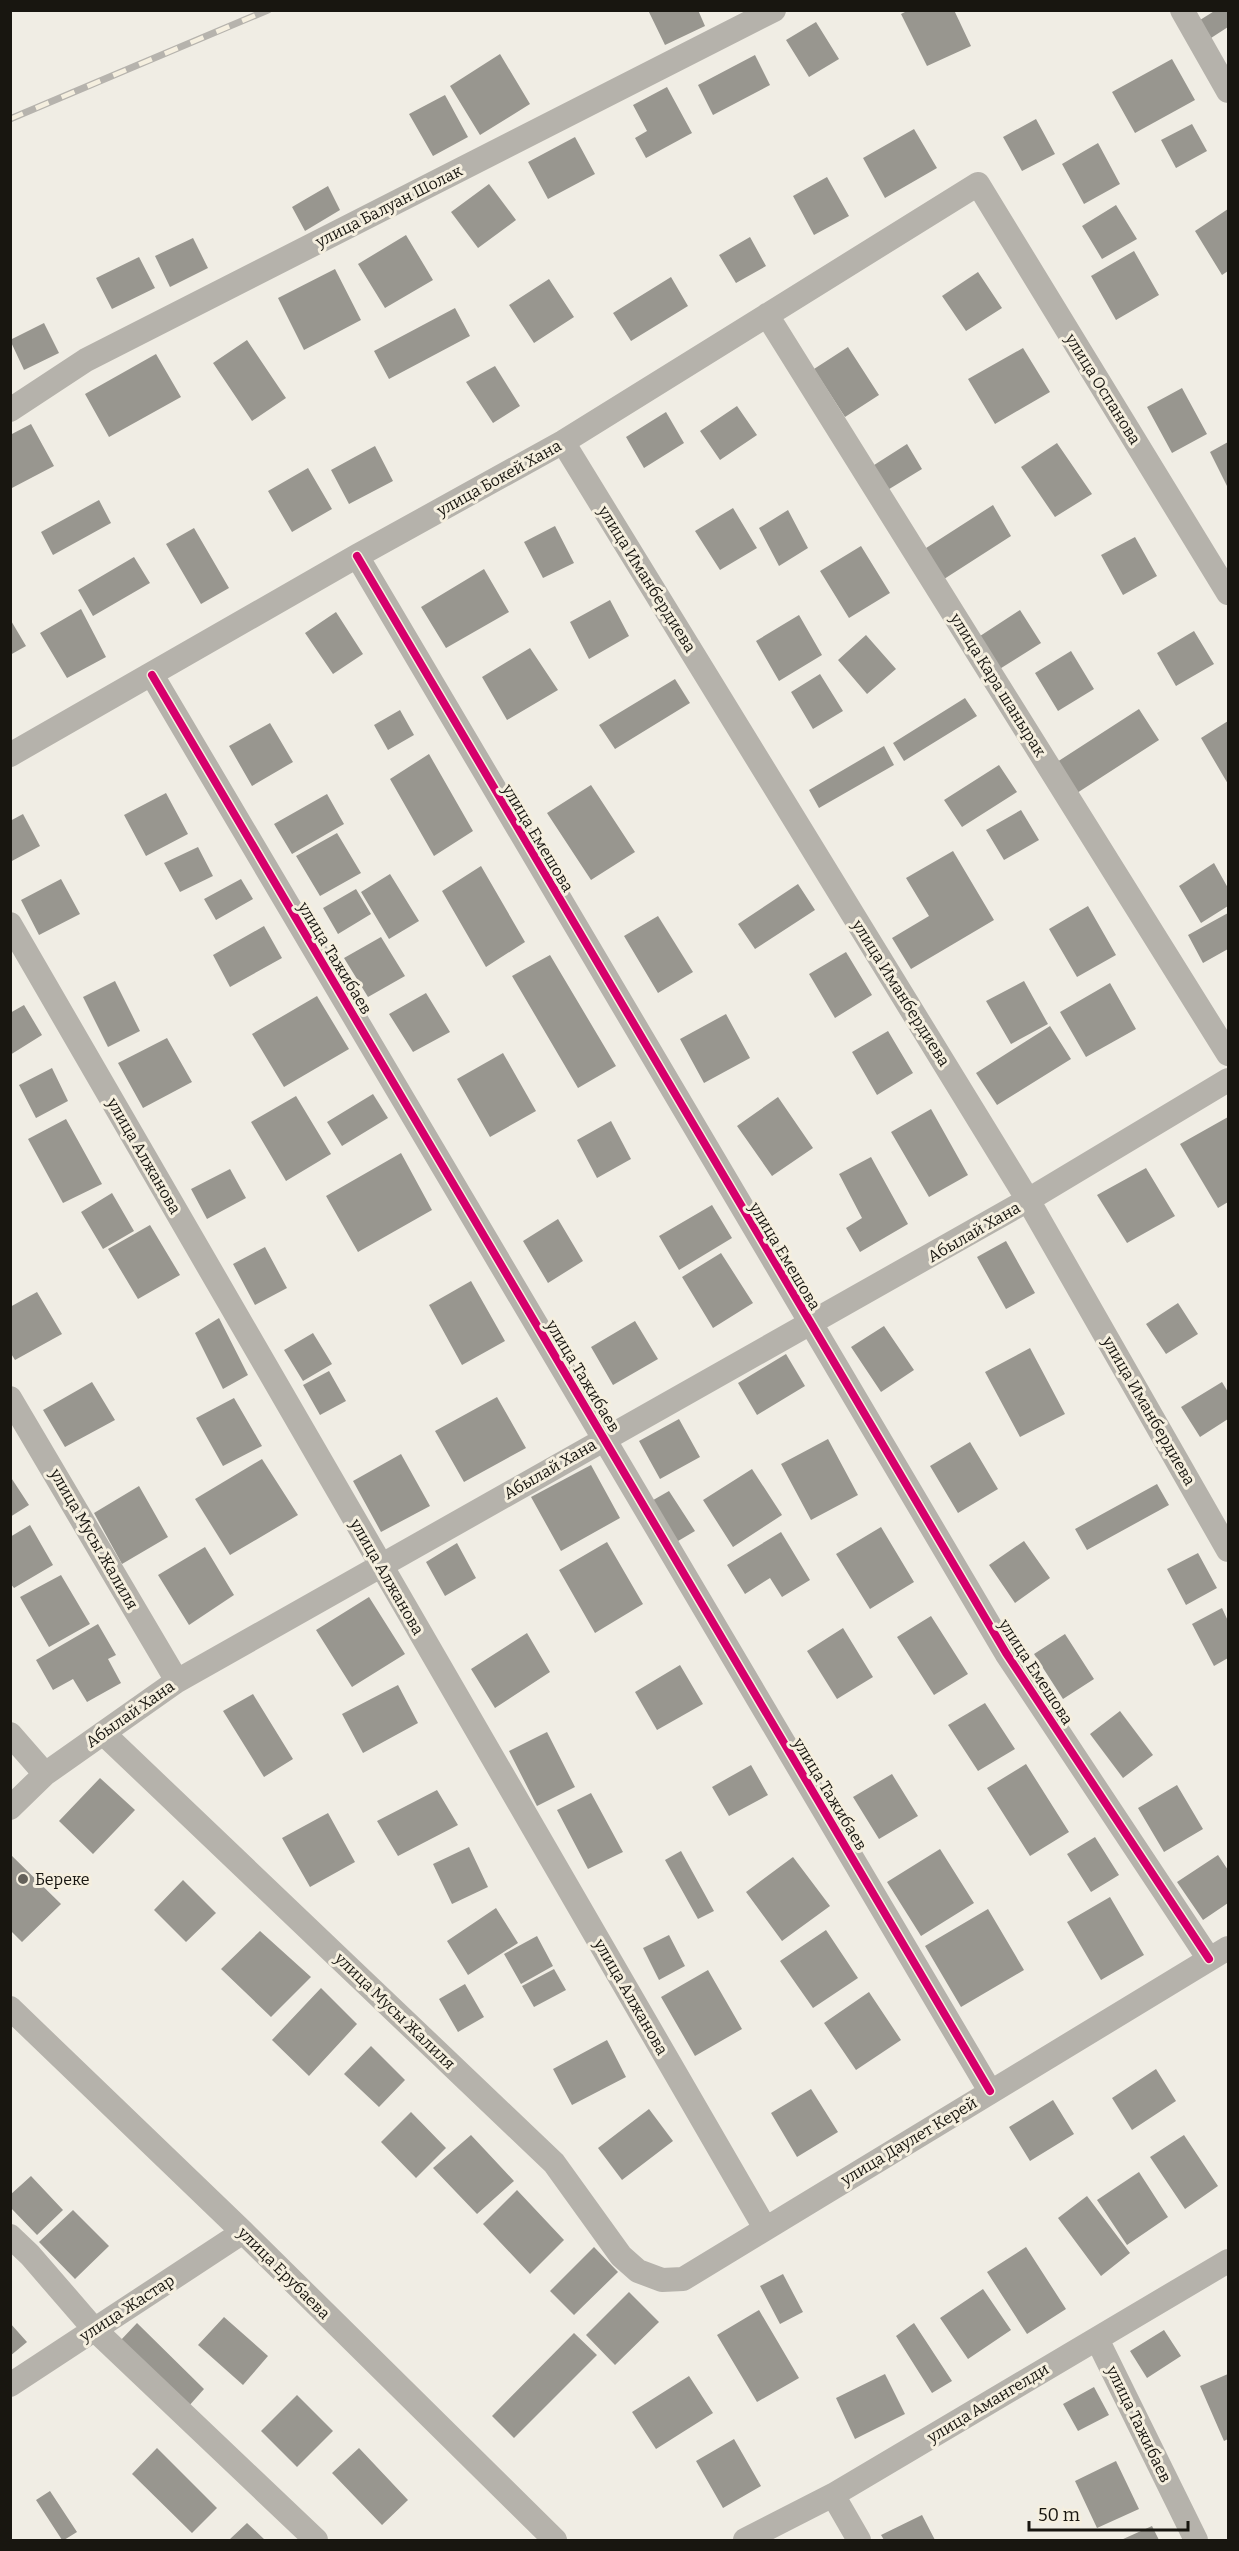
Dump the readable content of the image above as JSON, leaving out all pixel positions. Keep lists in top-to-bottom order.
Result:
{
  "streets": {
    "street": [
      "улица Балуан Шолак",
      "улица Оспанова",
      "улица Бокей Хана",
      "улица Иманбердиева",
      "улица Кара шанырак",
      "улица Емешова",
      "улица Тажибаев",
      "улица Алжанова",
      "Абылай Хана",
      "улица Мусы Жалиля",
      "улица Даулет Керей",
      "улица Ерубаева",
      "улица Жастар",
      "улица Амангелди"
    ]
  },
  "crossings": [
    ["улица Оспанова", "улица Бокей Хана"],
    ["улица Бокей Хана", "улица Иманбердиева"],
    ["улица Бокей Хана", "улица Кара шанырак"],
    ["улица Бокей Хана", "улица Емешова"],
    ["улица Бокей Хана", "улица Тажибаев"],
    ["улица Иманбердиева", "Абылай Хана"],
    ["улица Емешова", "Абылай Хана"],
    ["улица Емешова", "улица Даулет Керей"],
    ["улица Тажибаев", "Абылай Хана"],
    ["улица Тажибаев", "улица Даулет Керей"],
    ["улица Тажибаев", "улица Амангелди"],
    ["улица Алжанова", "Абылай Хана"],
    ["улица Алжанова", "улица Даулет Керей"],
    ["Абылай Хана", "улица Мусы Жалиля"],
    ["улица Мусы Жалиля", "улица Даулет Керей"],
    ["улица Ерубаева", "улица Жастар"]
  ],
  "places": ["Береке"],
  "scale_bar": "50 m"
}
